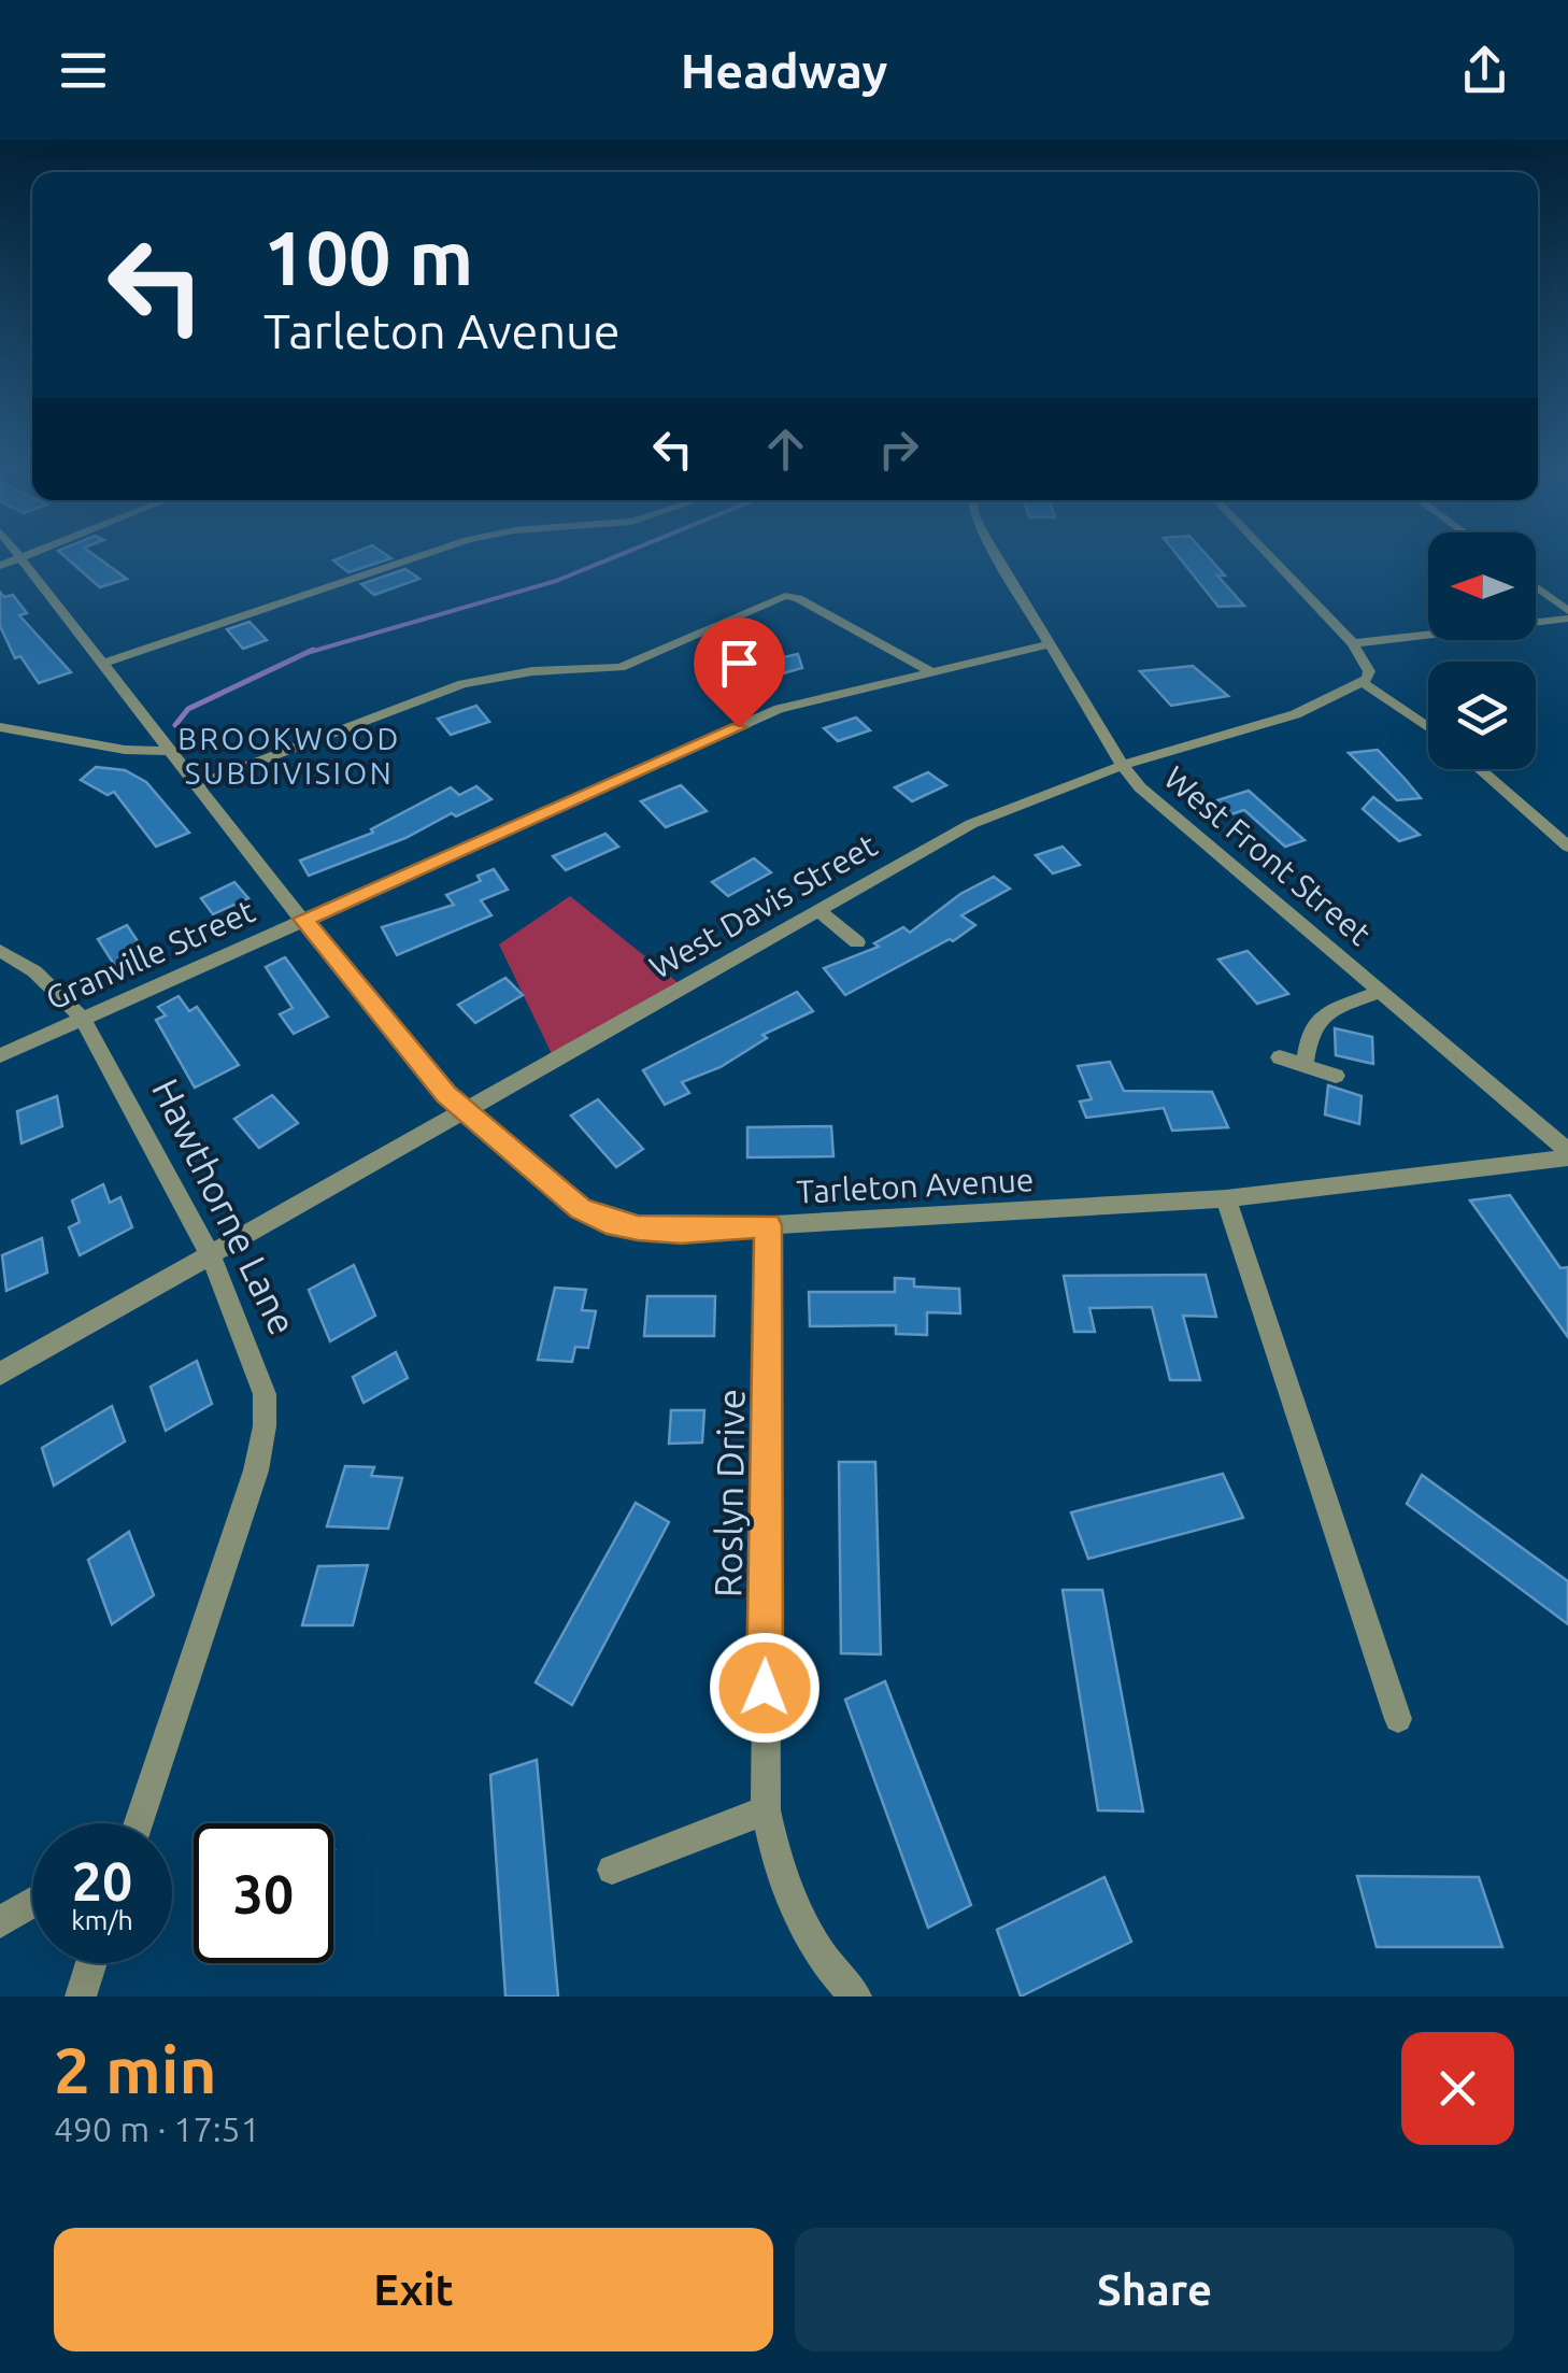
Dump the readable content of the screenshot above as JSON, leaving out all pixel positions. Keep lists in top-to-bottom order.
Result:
{
  "streets": {
    "street": [
      "West Front Street",
      "West Davis Street",
      "Granville Street",
      "Tarleton Avenue",
      "Hawthorne Lane",
      "Roslyn Drive"
    ]
  },
  "crossings": [
    ["West Front Street", "West Davis Street"],
    ["West Front Street", "Granville Street"],
    ["West Front Street", "Tarleton Avenue"],
    ["West Davis Street", "Tarleton Avenue"],
    ["West Davis Street", "Hawthorne Lane"],
    ["Granville Street", "Tarleton Avenue"],
    ["Granville Street", "Hawthorne Lane"],
    ["Tarleton Avenue", "Roslyn Drive"]
  ],
  "districts": ["BROOKWOOD SUBDIVISION"],
  "north": "left",
  "page": {
    "header": "Headway",
    "turn": ["100 m", "Tarleton Avenue"],
    "speed": "20 km/h",
    "limit": "30",
    "heading": ["2 min", "490 m · 17:51"],
    "buttons": ["Exit", "Share"]
  }
}
